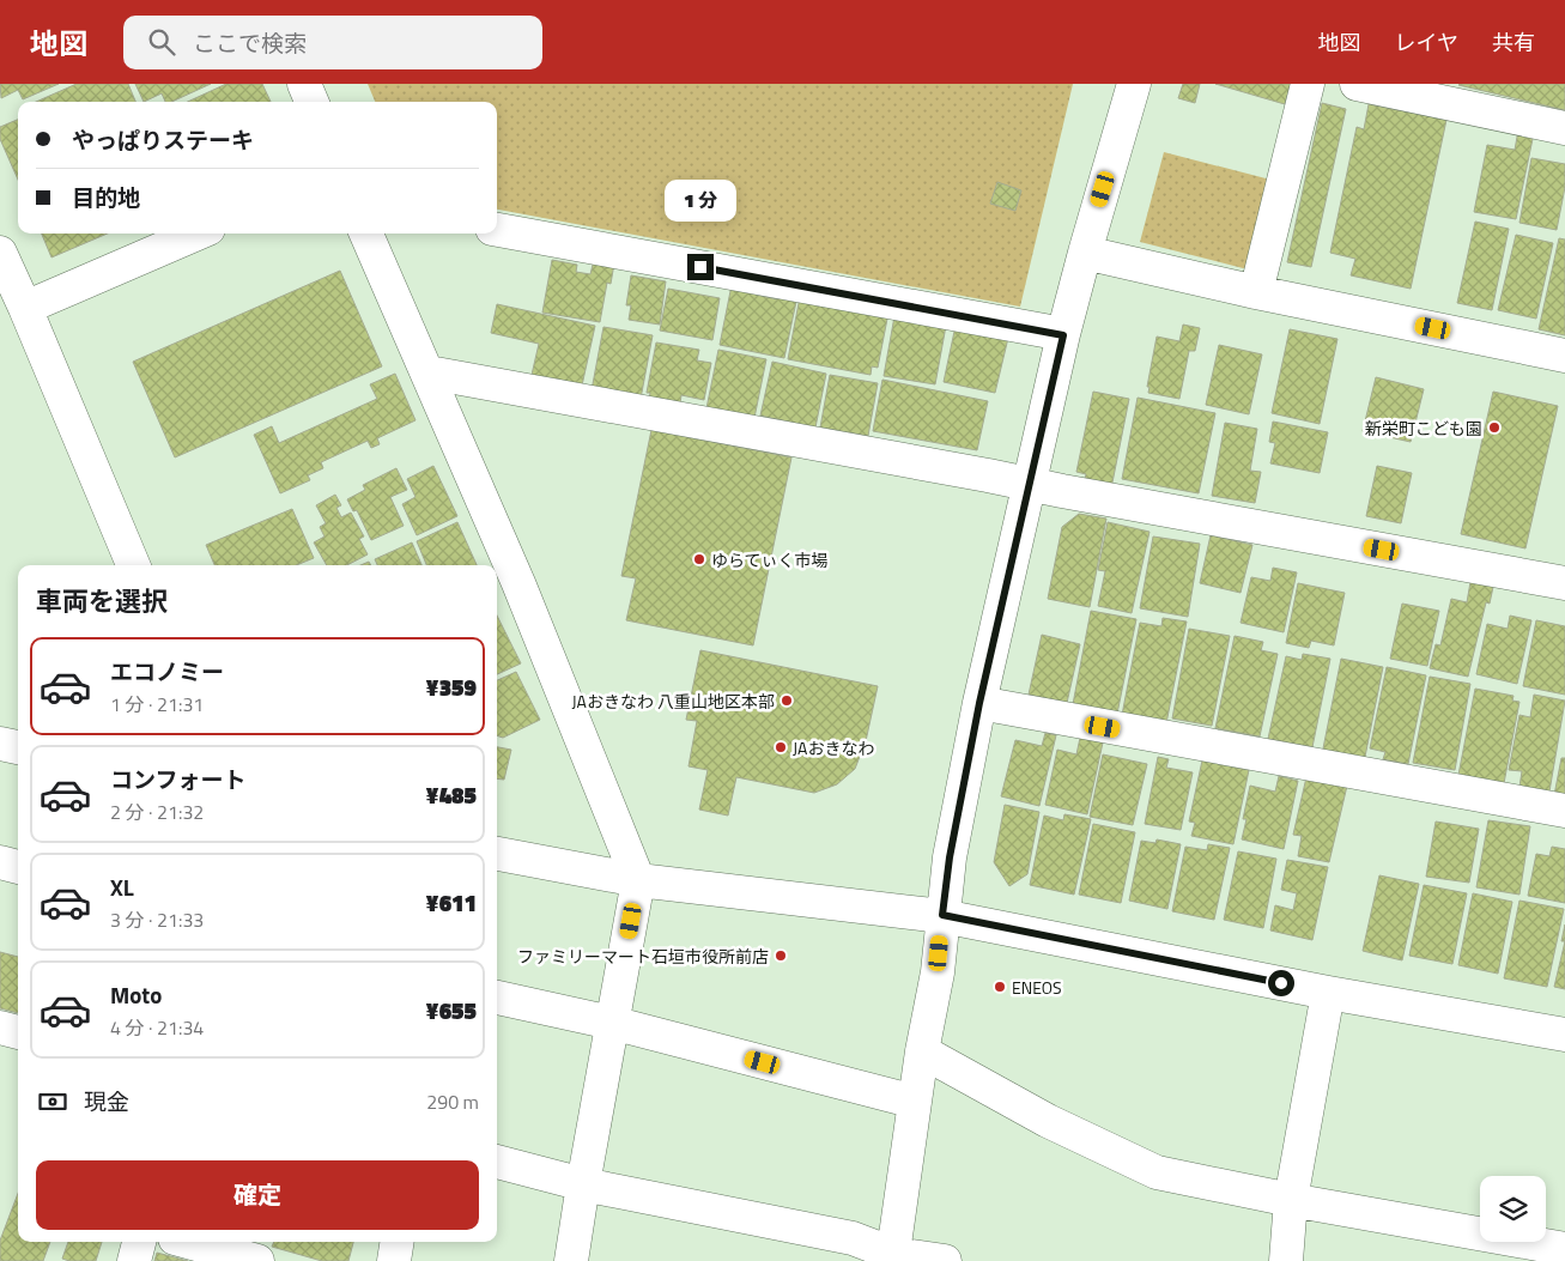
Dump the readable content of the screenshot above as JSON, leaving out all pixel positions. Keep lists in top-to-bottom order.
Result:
{
  "places": [
    "新栄町こども園",
    "ゆらてぃく市場",
    "JAおきなわ 八重山地区本部",
    "JAおきなわ",
    "ファミリーマート石垣市役所前店",
    "ENEOS"
  ],
  "page": {
    "header": "地図",
    "search": "ここで検索",
    "nav": ["地図", "レイヤ", "共有"],
    "banner": ["やっぱりステーキ", "目的地"],
    "bubble": "1 分",
    "heading": "車両を選択",
    "list": [
      {
        "name": "エコノミー",
        "note": "1 分 · 21:31",
        "value": "¥359"
      },
      {
        "name": "コンフォート",
        "note": "2 分 · 21:32",
        "value": "¥485"
      },
      {
        "name": "XL",
        "note": "3 分 · 21:33",
        "value": "¥611"
      },
      {
        "name": "Moto",
        "note": "4 分 · 21:34",
        "value": "¥655"
      }
    ],
    "pay": ["現金", "290 m"],
    "buttons": "確定"
  }
}
